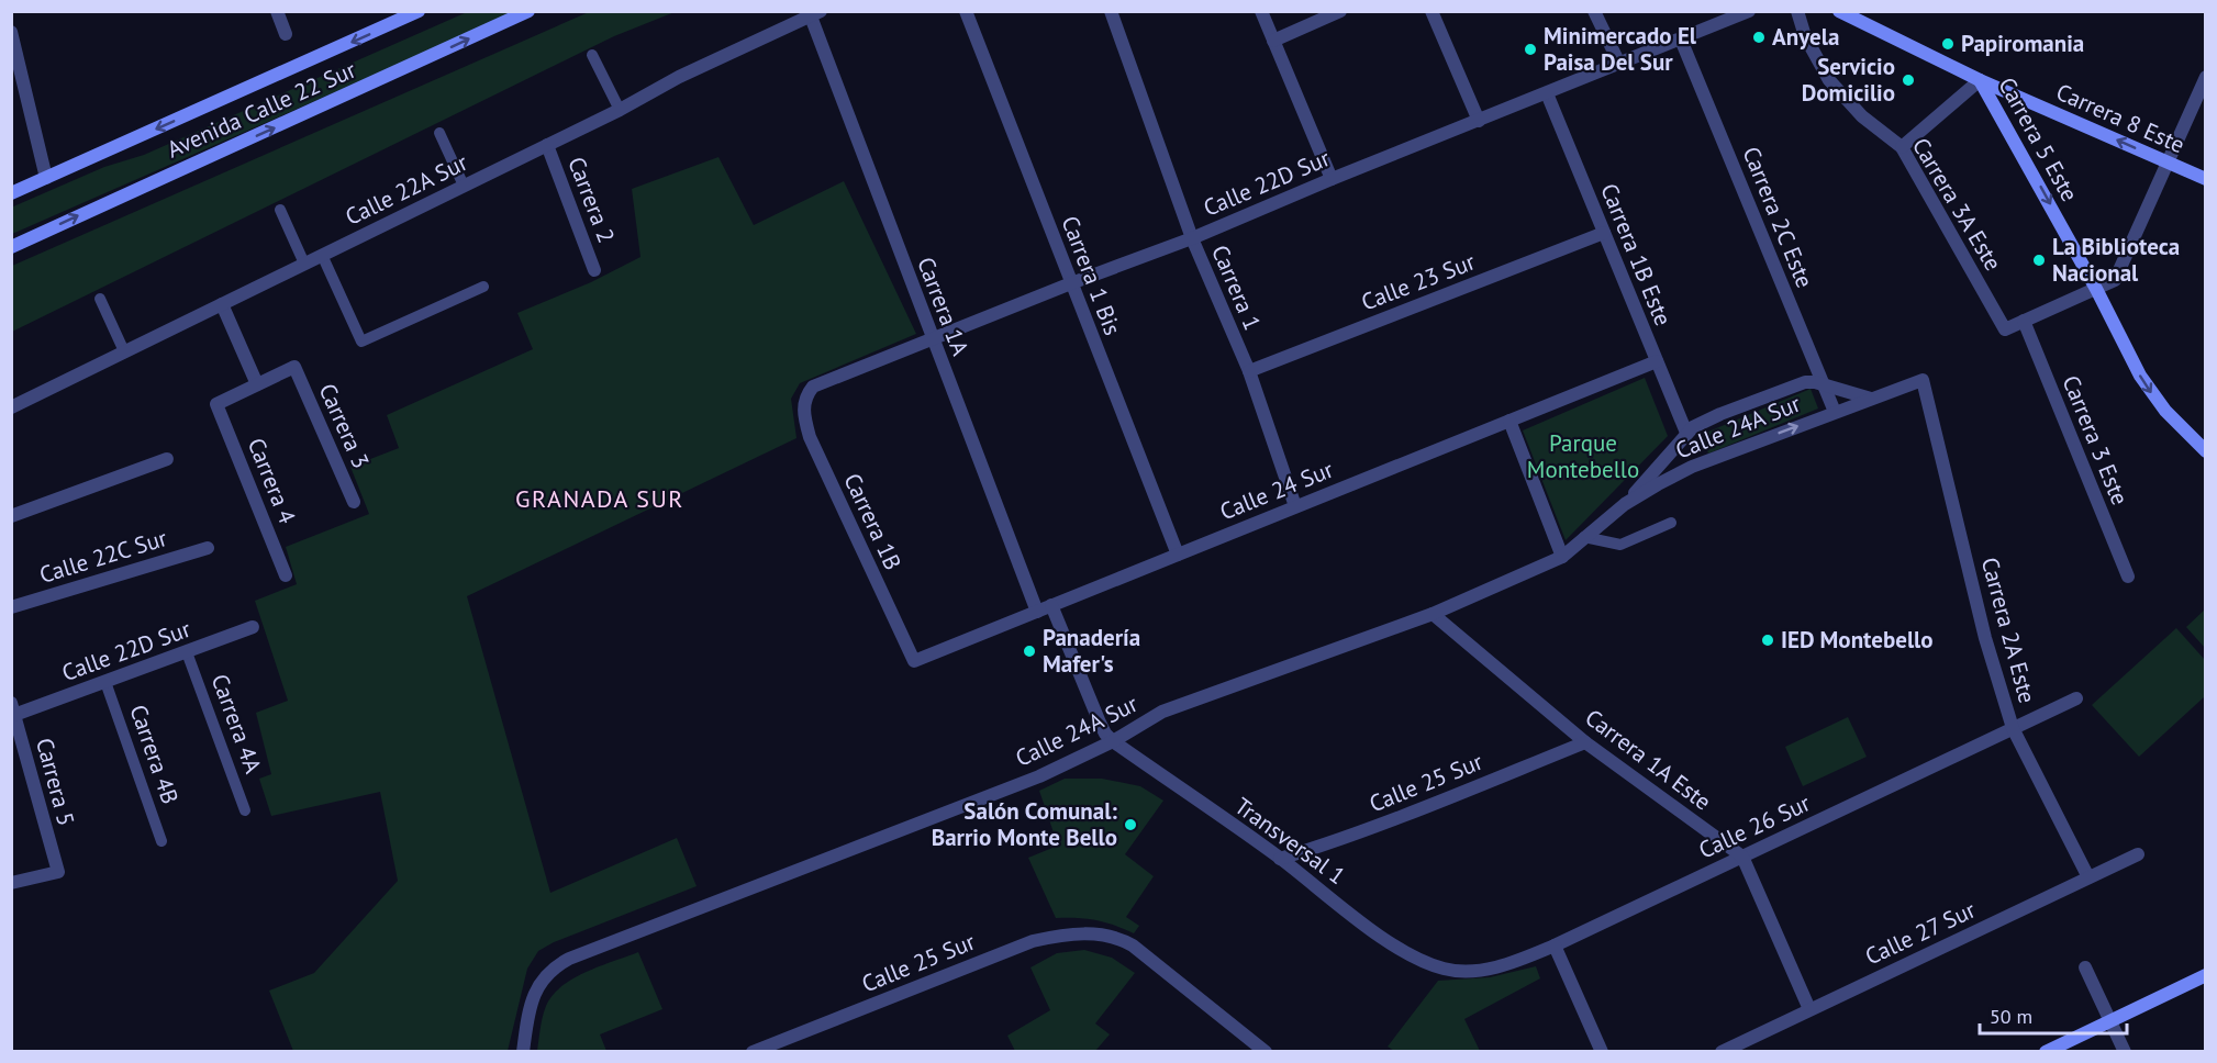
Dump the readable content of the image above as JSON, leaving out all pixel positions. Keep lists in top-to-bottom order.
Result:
{
  "streets": {
    "street": [
      "Avenida Calle 22 Sur",
      "Carrera 8 Este",
      "Carrera 5 Este",
      "Calle 22D Sur",
      "Calle 22A Sur",
      "Carrera 2",
      "Carrera 3A Este",
      "Carrera 2C Este",
      "Carrera 1B Este",
      "Carrera 1 Bis",
      "Calle 23 Sur",
      "Carrera 1",
      "Carrera 1A",
      "Carrera 3",
      "Calle 24A Sur",
      "Carrera 3 Este",
      "Carrera 4",
      "Calle 24 Sur",
      "Carrera 1B",
      "Calle 22C Sur",
      "Carrera 2A Este",
      "Carrera 1A Este",
      "Carrera 5",
      "Calle 25 Sur",
      "Calle 26 Sur",
      "Transversal 1",
      "Calle 27 Sur"
    ],
    "lane": ["Carrera 4A", "Carrera 4B"]
  },
  "crossings": [
    ["Carrera 8 Este", "Carrera 5 Este"],
    ["Calle 22D Sur", "Carrera 2C Este"],
    ["Calle 22D Sur", "Carrera 1B Este"],
    ["Calle 22D Sur", "Carrera 1 Bis"],
    ["Calle 22D Sur", "Carrera 1"],
    ["Calle 22D Sur", "Carrera 1A"],
    ["Calle 22D Sur", "Carrera 1B"],
    ["Calle 22D Sur", "Carrera 4A"],
    ["Calle 22D Sur", "Carrera 4B"],
    ["Calle 22D Sur", "Carrera 5"],
    ["Calle 22A Sur", "Carrera 2"],
    ["Calle 22A Sur", "Carrera 1A"],
    ["Carrera 3A Este", "Carrera 3 Este"],
    ["Carrera 2C Este", "Calle 24A Sur"],
    ["Carrera 1B Este", "Calle 23 Sur"],
    ["Carrera 1B Este", "Calle 24A Sur"],
    ["Carrera 1B Este", "Calle 24 Sur"],
    ["Carrera 1 Bis", "Calle 24 Sur"],
    ["Calle 23 Sur", "Carrera 1"],
    ["Carrera 1", "Calle 24 Sur"],
    ["Carrera 1A", "Calle 24 Sur"],
    ["Carrera 3", "Carrera 4"],
    ["Calle 24A Sur", "Carrera 2A Este"],
    ["Calle 24A Sur", "Carrera 1A Este"],
    ["Calle 24A Sur", "Transversal 1"],
    ["Calle 24 Sur", "Carrera 1B"],
    ["Carrera 2A Este", "Calle 26 Sur"],
    ["Carrera 2A Este", "Calle 27 Sur"],
    ["Carrera 1A Este", "Calle 25 Sur"],
    ["Carrera 1A Este", "Calle 26 Sur"],
    ["Calle 25 Sur", "Transversal 1"],
    ["Calle 26 Sur", "Transversal 1"]
  ],
  "one_way": ["Carrera 8 Este", "Carrera 5 Este"],
  "districts": ["GRANADA SUR"],
  "parks": ["Parque Montebello"],
  "places": [
    "Anyela",
    "Papiromania",
    "Minimercado El Paisa Del Sur",
    "Servicio Domicilio",
    "La Biblioteca Nacional",
    "IED Montebello",
    "Panadería Mafer's",
    "Salón Comunal: Barrio Monte Bello"
  ],
  "scale_bar": "50 m"
}
